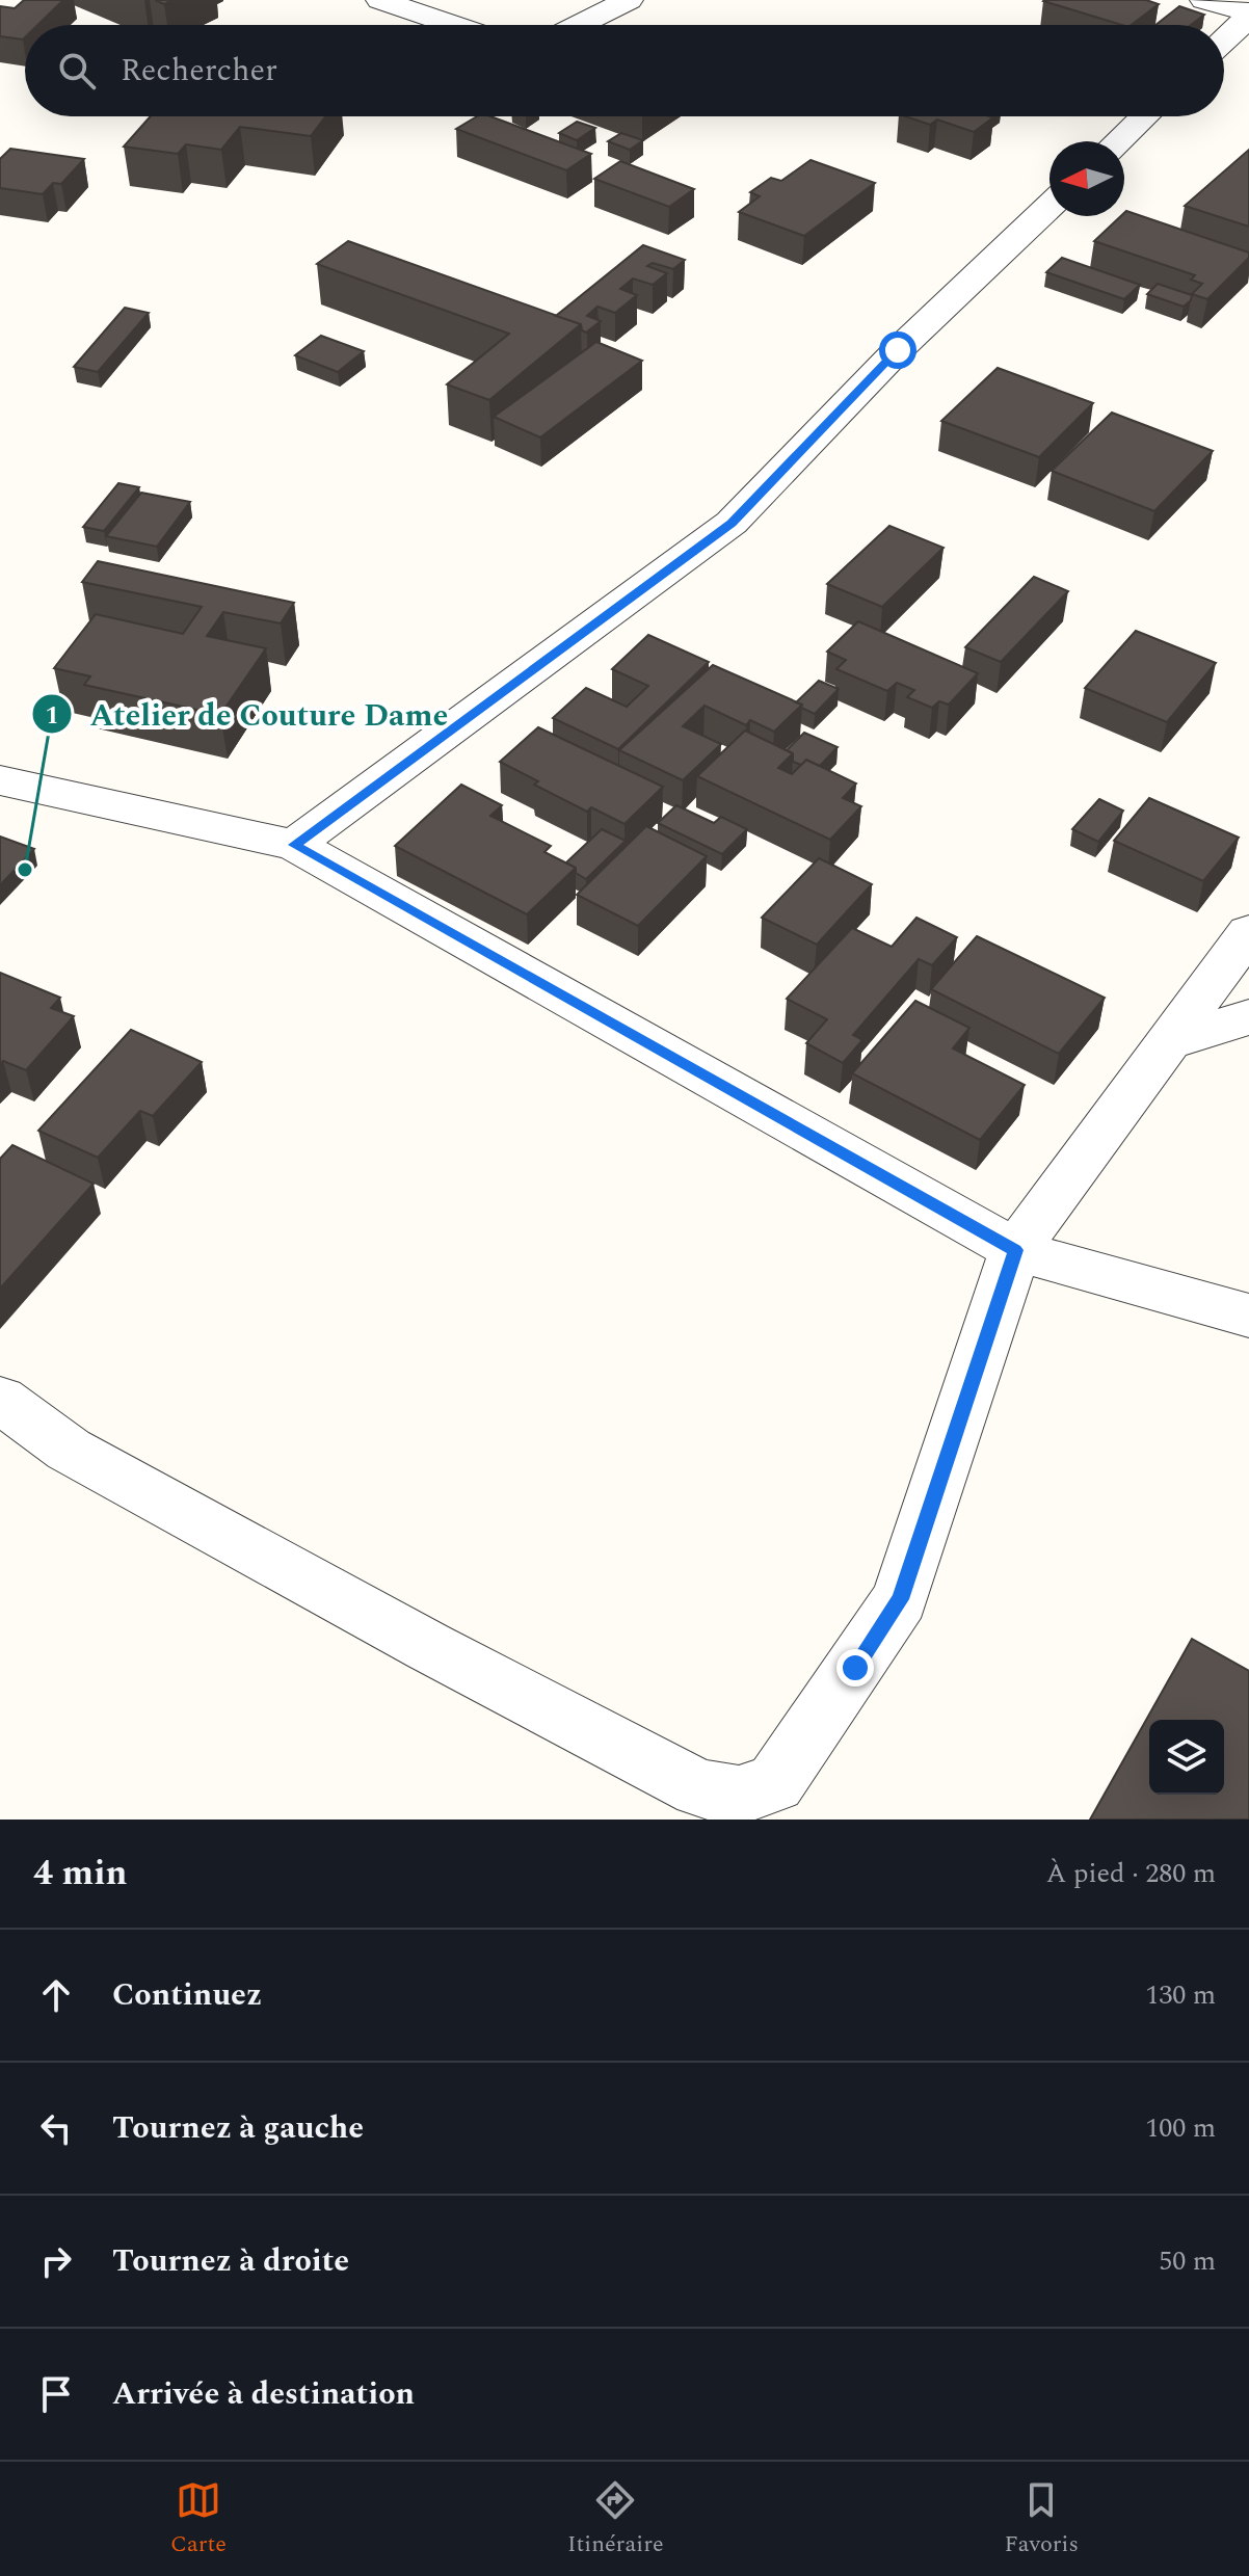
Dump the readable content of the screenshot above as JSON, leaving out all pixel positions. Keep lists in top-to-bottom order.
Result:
{
  "places": ["Atelier de Couture Dame"],
  "north": "left",
  "page": {
    "search": "Rechercher",
    "heading": ["4 min", "À pied · 280 m"],
    "list": [
      ["Continuez", "130 m"],
      ["Tournez à gauche", "100 m"],
      ["Tournez à droite", "50 m"],
      "Arrivée à destination"
    ],
    "nav": ["Carte", "Itinéraire", "Favoris"]
  }
}
